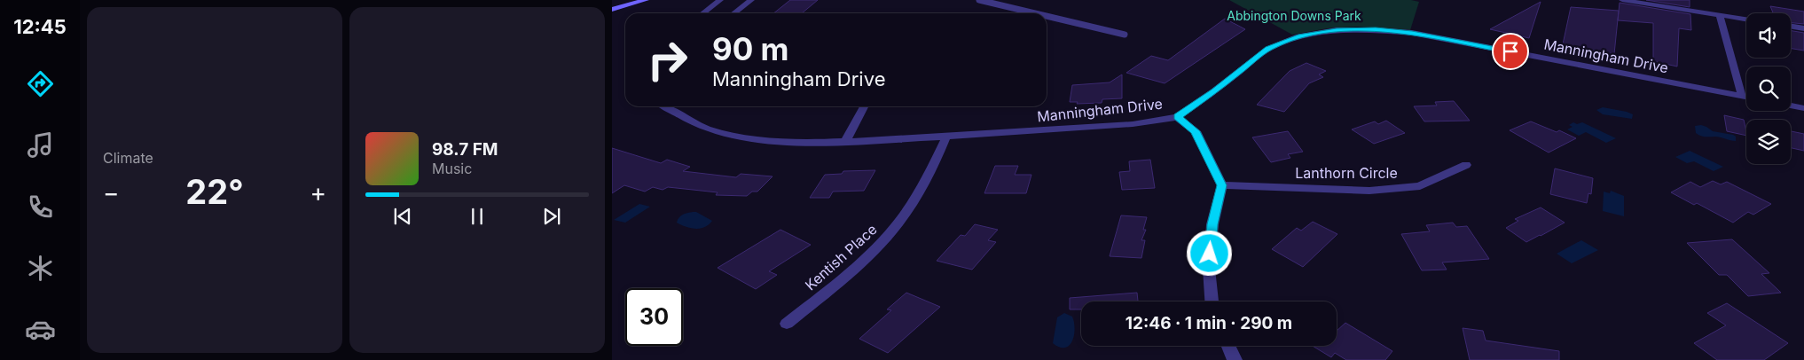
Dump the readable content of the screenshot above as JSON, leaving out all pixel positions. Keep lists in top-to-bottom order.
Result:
{
  "streets": {
    "street": ["Manningham Drive", "Lanthorn Circle", "Kentish Place"]
  },
  "crossings": [
    ["Manningham Drive", "Kentish Place"]
  ],
  "parks": ["Abbington Downs Park"],
  "page": {
    "tabs": "12:45",
    "tile": "Climate",
    "turn": ["90 m", "Manningham Drive"],
    "song": ["98.7 FM", "Music"],
    "heat": ["−", "22°", "+"],
    "limit": "30",
    "trip": "12:46 · 1 min · 290 m"
  }
}
